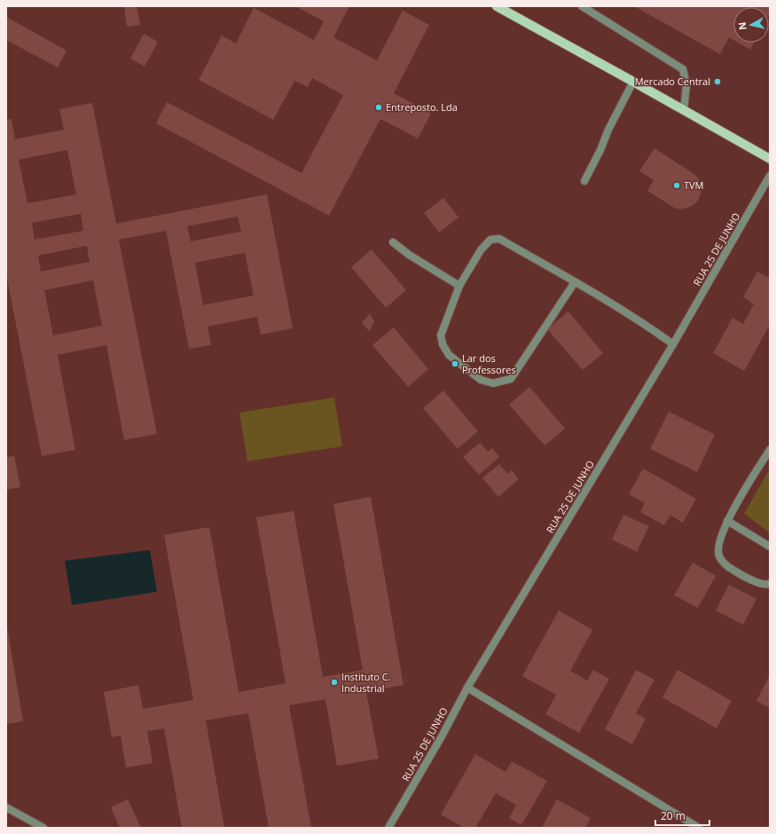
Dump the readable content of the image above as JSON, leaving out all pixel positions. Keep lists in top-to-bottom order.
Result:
{
  "streets": {
    "street": ["RUA 25 DE JUNHO"]
  },
  "places": [
    "Mercado Central",
    "Entreposto. Lda",
    "TVM",
    "Lar dos Professores",
    "Instituto C. Industrial"
  ],
  "scale_bar": "20 m",
  "north": "left"
}
